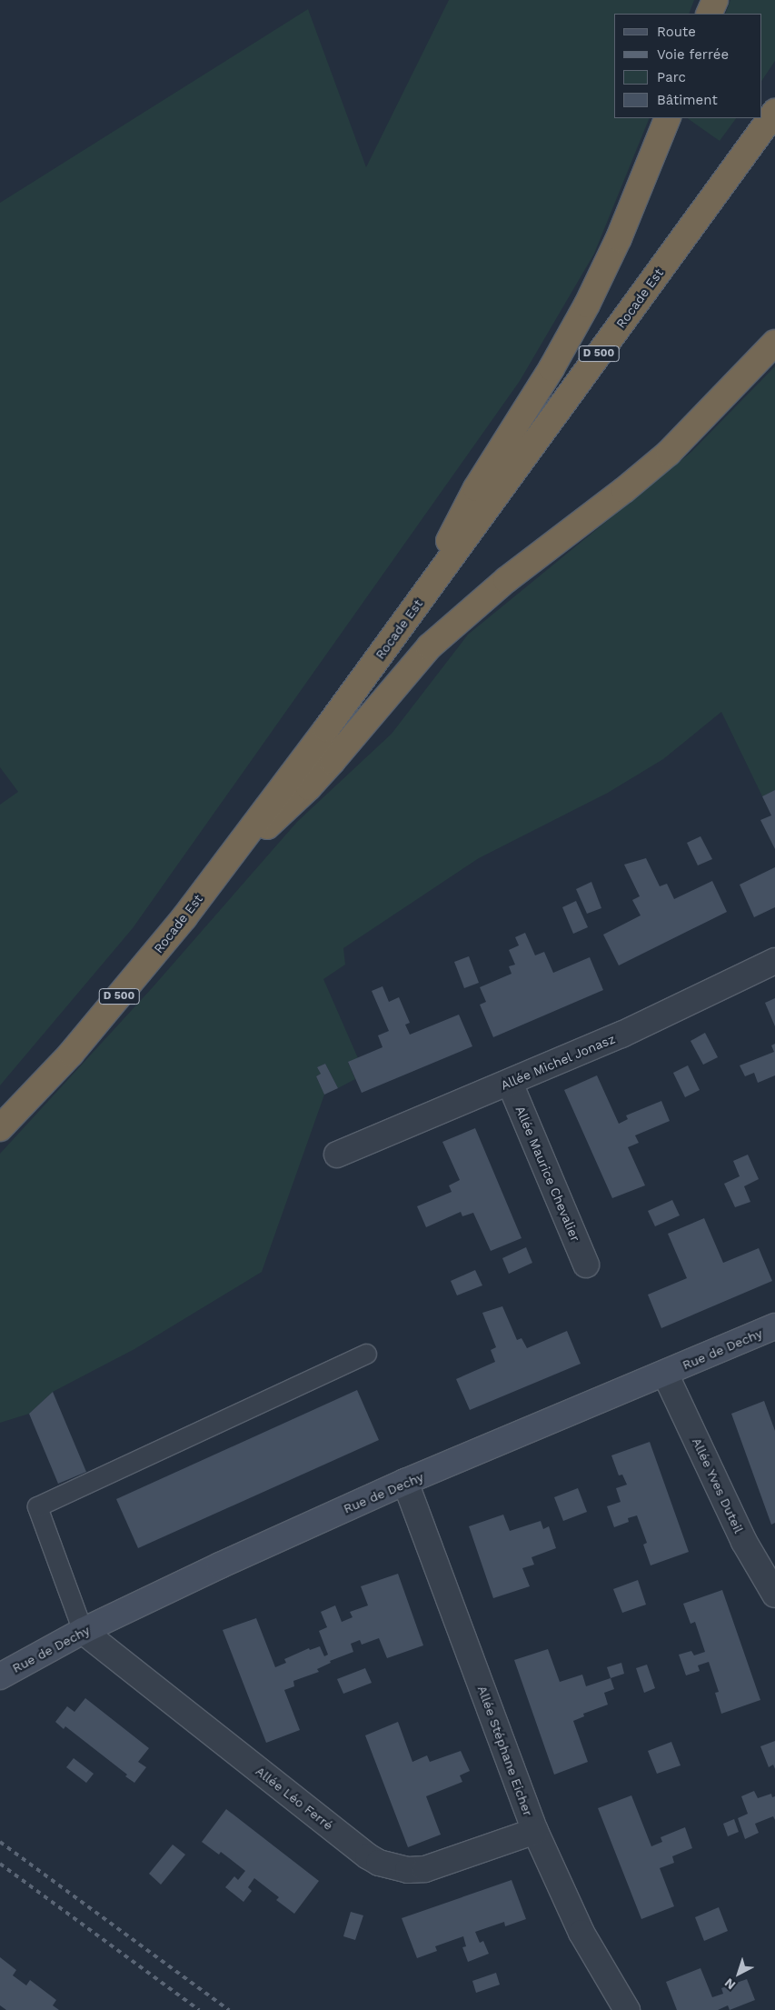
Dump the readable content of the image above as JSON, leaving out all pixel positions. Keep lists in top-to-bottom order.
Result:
{
  "streets": {
    "highway": ["Rocade Est", "D 500"],
    "street": [
      "Allée Michel Jonasz",
      "Allée Maurice Chevalier",
      "Rue de Dechy",
      "Allée Yves Duteil",
      "Allée Stéphane Eicher",
      "Allée Léo Ferré"
    ]
  },
  "crossings": [
    ["Allée Michel Jonasz", "Allée Maurice Chevalier"],
    ["Rue de Dechy", "Allée Yves Duteil"],
    ["Rue de Dechy", "Allée Stéphane Eicher"],
    ["Rue de Dechy", "Allée Léo Ferré"],
    ["Allée Stéphane Eicher", "Allée Léo Ferré"]
  ],
  "legend": [
    "Route",
    "Voie ferrée",
    "Parc",
    "Bâtiment"
  ],
  "north": "bottom left"
}
